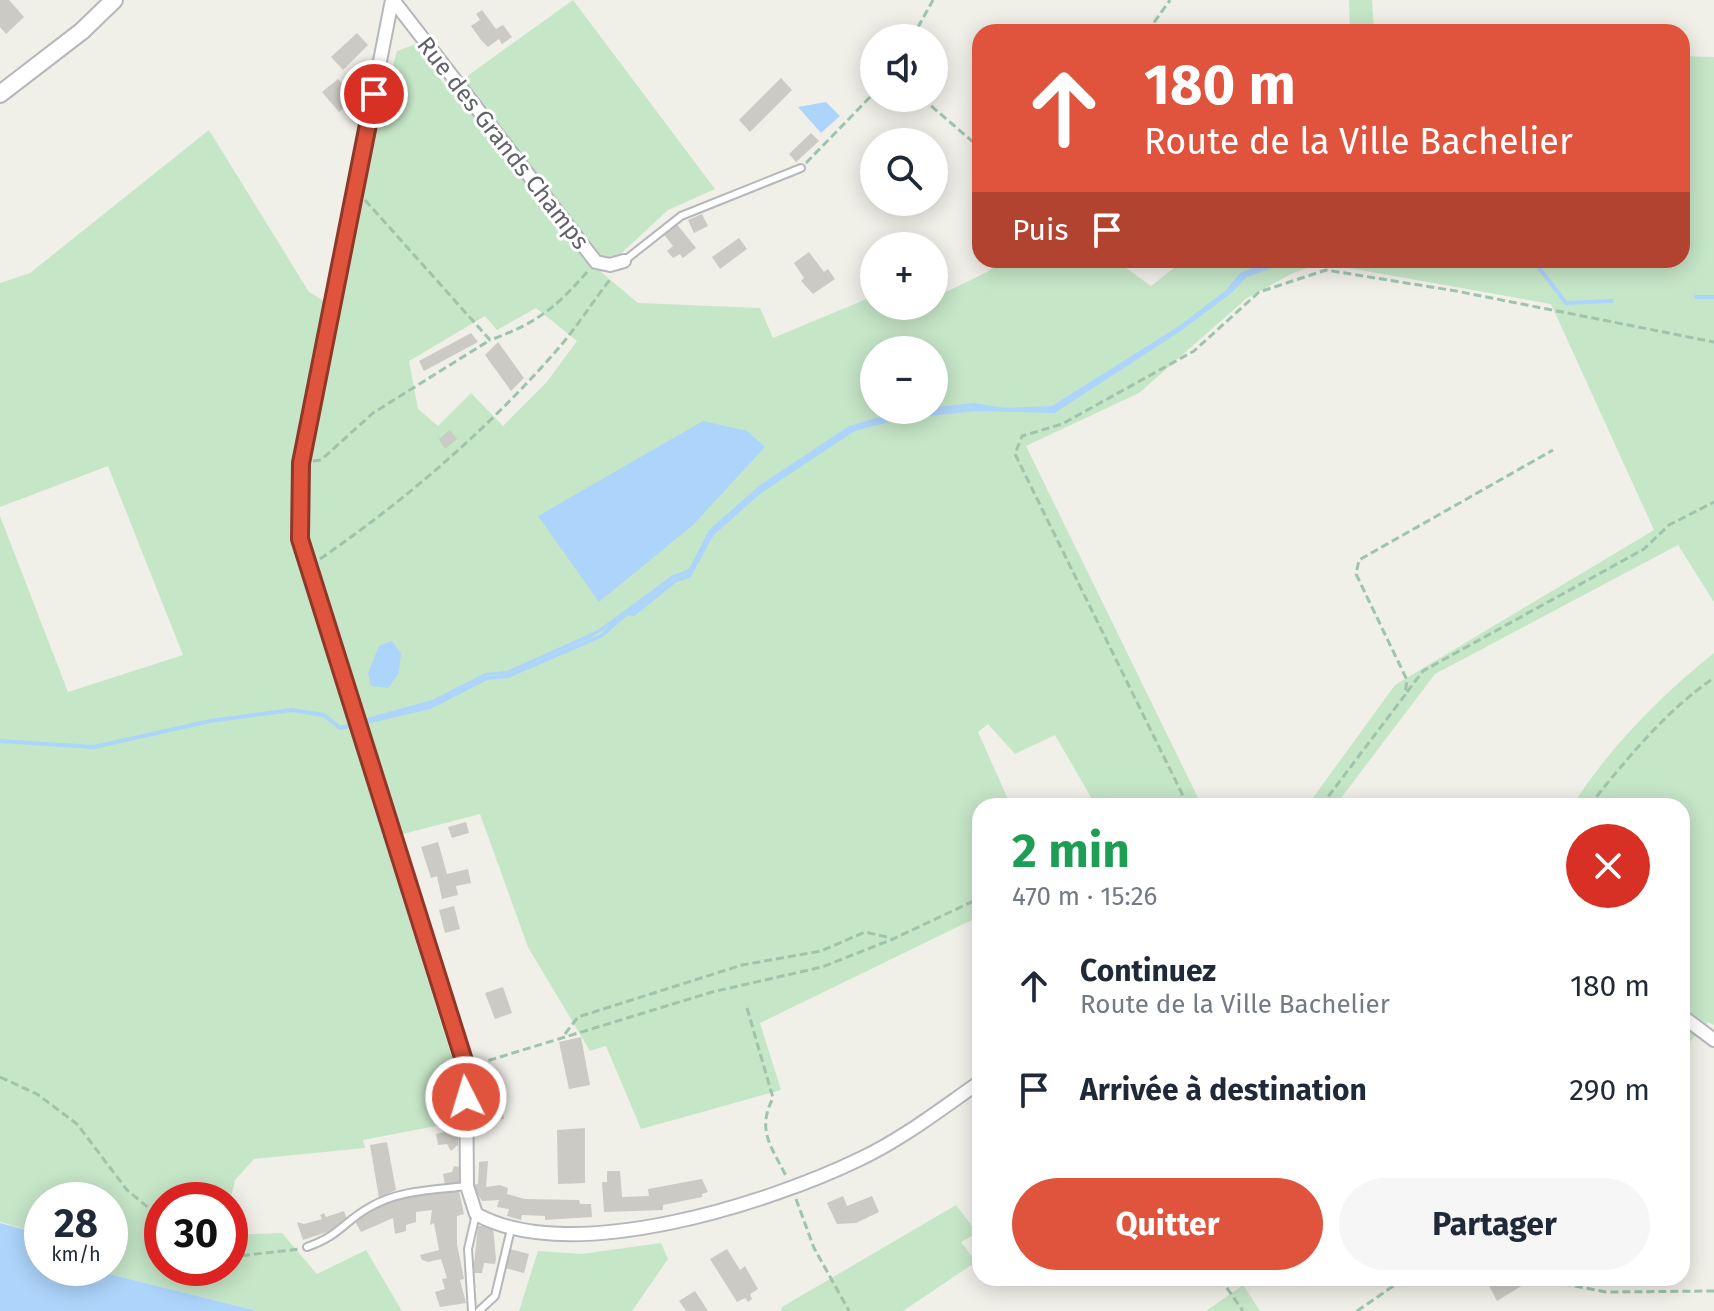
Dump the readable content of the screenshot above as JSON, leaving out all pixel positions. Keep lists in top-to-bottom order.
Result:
{
  "streets": {
    "street": ["Rue des Grands Champs"]
  },
  "page": {
    "map_buttons": ["+", "−"],
    "turn": ["180 m", "Route de la Ville Bachelier"],
    "then": "Puis",
    "heading": ["2 min", "470 m · 15:26"],
    "list": [
      {
        "name": "Continuez",
        "note": "Route de la Ville Bachelier",
        "value": "180 m"
      },
      {
        "name": "Arrivée à destination",
        "value": "290 m"
      }
    ],
    "buttons": ["Quitter", "Partager"],
    "speed": "28 km/h",
    "limit": "30"
  }
}
